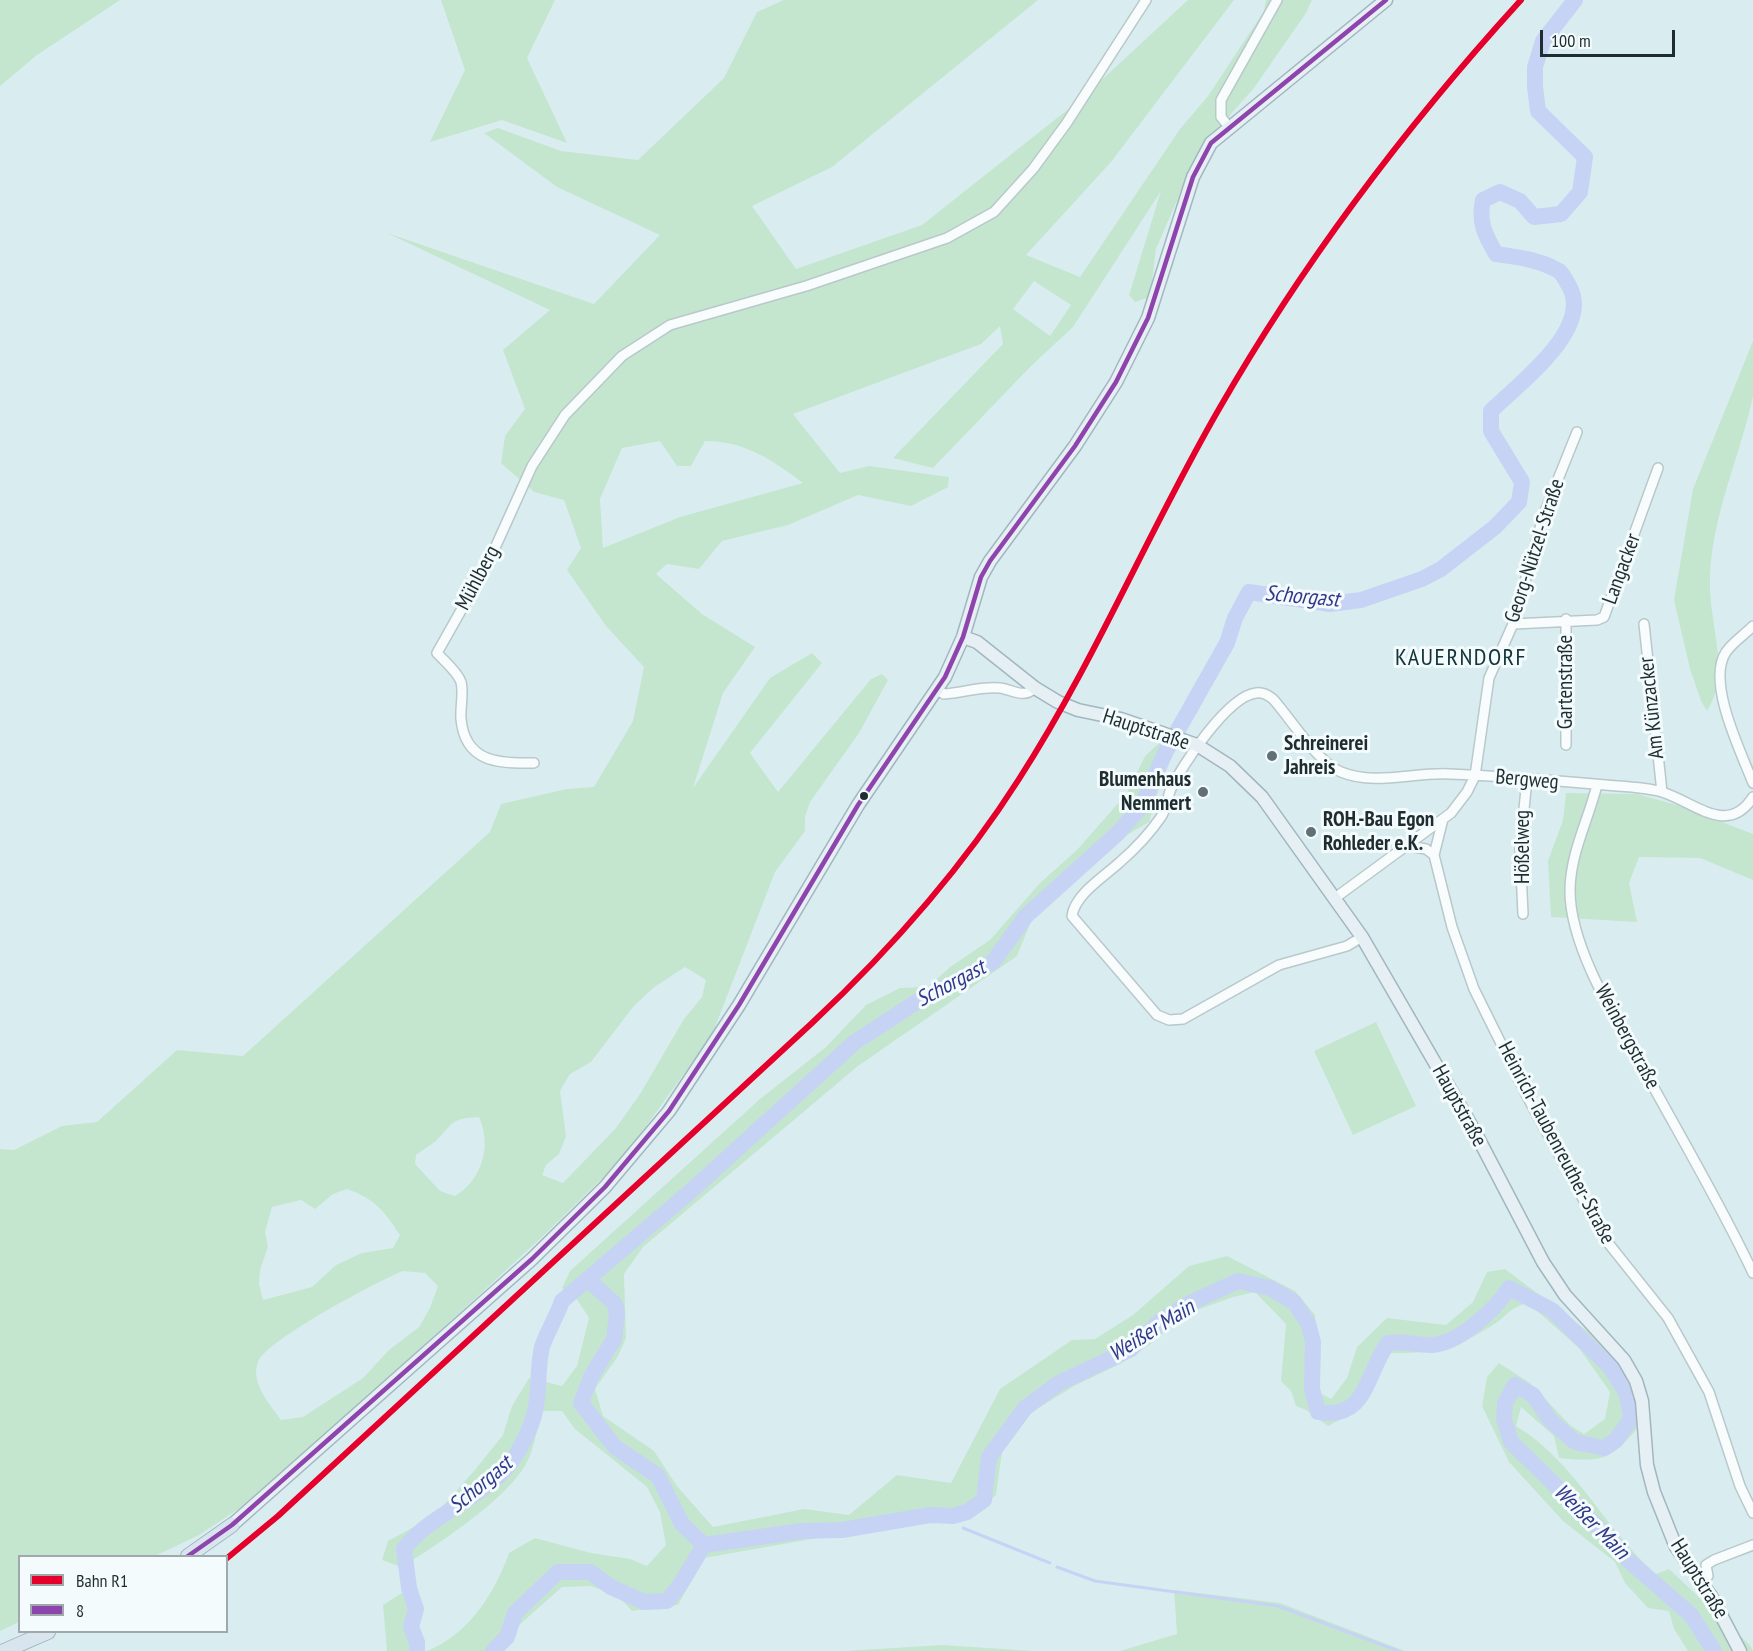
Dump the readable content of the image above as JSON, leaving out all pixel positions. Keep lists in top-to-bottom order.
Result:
{
  "streets": {
    "main road": ["Hauptstraße"],
    "street": [
      "Georg-Nützel-Straße",
      "Langacker",
      "Mühlberg",
      "Gartenstraße",
      "Am Künzacker",
      "Bergweg",
      "Hößelweg",
      "Weinbergstraße",
      "Heinrich-Taubenreuther-Straße"
    ]
  },
  "crossings": [
    ["Georg-Nützel-Straße", "Langacker"],
    ["Georg-Nützel-Straße", "Bergweg"],
    ["Langacker", "Gartenstraße"],
    ["Am Künzacker", "Bergweg"],
    ["Hauptstraße", "Bergweg"],
    ["Bergweg", "Hößelweg"],
    ["Bergweg", "Weinbergstraße"],
    ["Bergweg", "Heinrich-Taubenreuther-Straße"]
  ],
  "districts": ["KAUERNDORF"],
  "water": ["Schorgast", "Weißer Main"],
  "places": ["Schreinerei Jahreis", "Blumenhaus Nemmert", "ROH.-Bau Egon Rohleder e.K."],
  "lines": ["rail line R1", "transit line 8"],
  "legend": ["Bahn R1", "8"],
  "scale_bar": "100 m"
}
